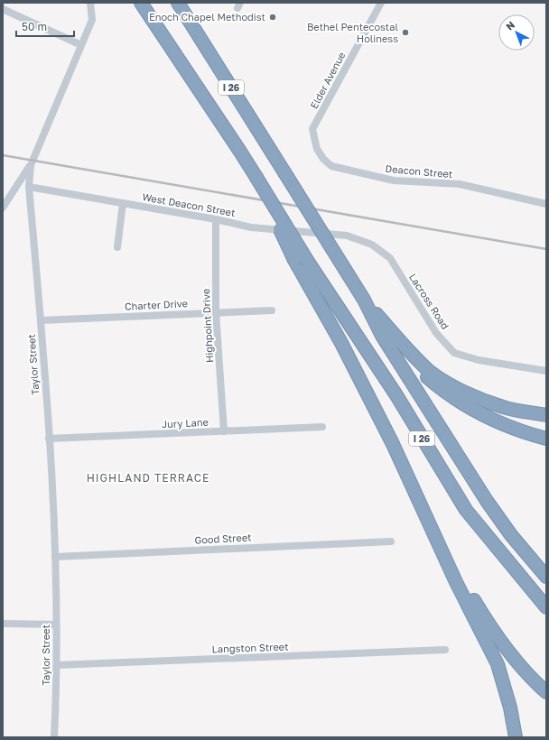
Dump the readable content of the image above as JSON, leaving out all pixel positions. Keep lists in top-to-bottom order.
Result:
{
  "streets": {
    "highway": ["I 26"],
    "street": [
      "Elder Avenue",
      "Deacon Street",
      "West Deacon Street",
      "Lacross Road",
      "Charter Drive",
      "Highpoint Drive",
      "Taylor Street",
      "Jury Lane",
      "Good Street",
      "Langston Street"
    ]
  },
  "crossings": [
    ["Elder Avenue", "Deacon Street"],
    ["West Deacon Street", "Lacross Road"],
    ["West Deacon Street", "Highpoint Drive"],
    ["West Deacon Street", "Taylor Street"],
    ["Charter Drive", "Highpoint Drive"],
    ["Charter Drive", "Taylor Street"],
    ["Highpoint Drive", "Jury Lane"],
    ["Taylor Street", "Jury Lane"],
    ["Taylor Street", "Good Street"],
    ["Taylor Street", "Langston Street"]
  ],
  "districts": ["HIGHLAND TERRACE"],
  "places": ["Enoch Chapel Methodist", "Bethel Pentecostal Holiness"],
  "scale_bar": "50 m",
  "north": "top left"
}
